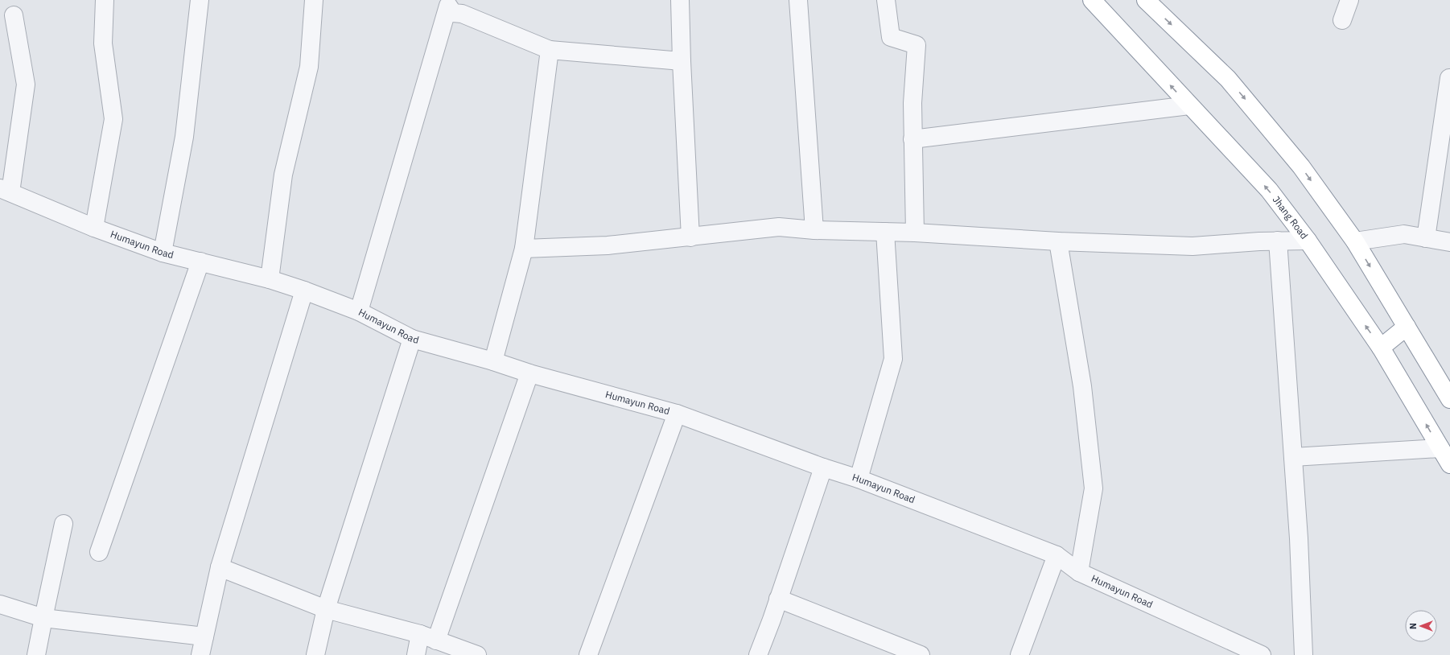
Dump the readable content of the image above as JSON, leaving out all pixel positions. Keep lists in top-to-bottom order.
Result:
{
  "streets": {
    "highway": ["Jhang Road"],
    "street": ["Humayun Road"]
  },
  "north": "left"
}
